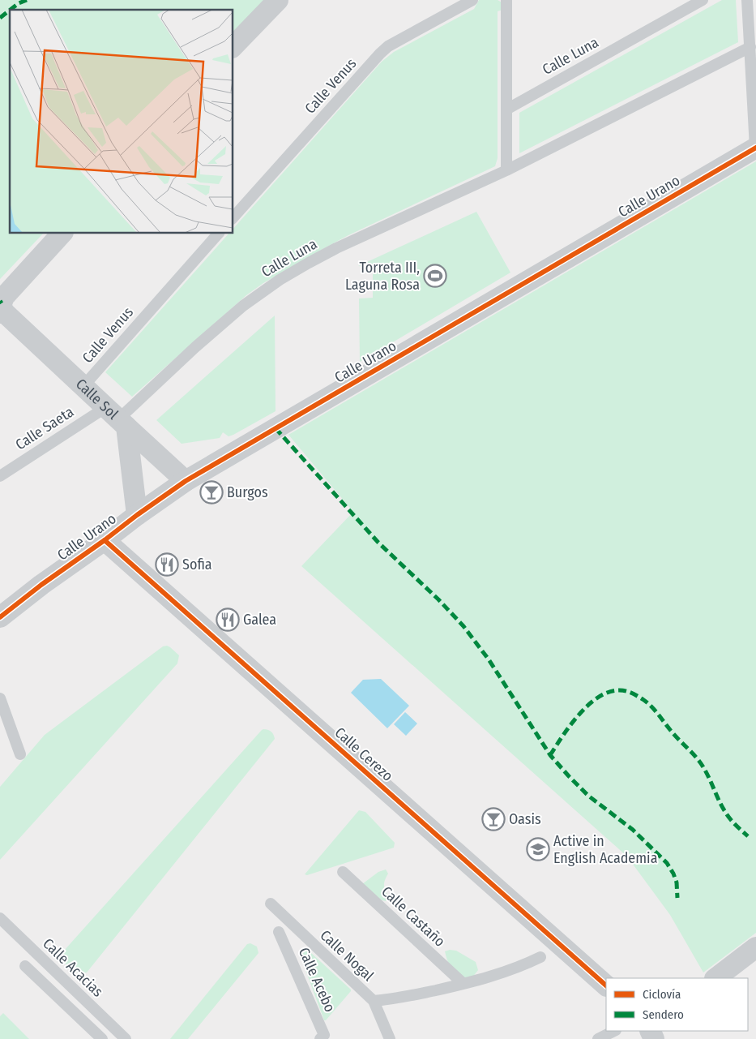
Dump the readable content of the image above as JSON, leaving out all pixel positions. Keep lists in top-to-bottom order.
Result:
{
  "streets": {
    "street": ["Calle Urano", "Calle Sol", "Calle Cerezo"],
    "lane": [
      "Calle Luna",
      "Calle Venus",
      "Calle Saeta",
      "Calle Castaño",
      "Calle Nogal",
      "Calle Acacias",
      "Calle Acebo"
    ]
  },
  "crossings": [
    ["Calle Luna", "Calle Sol"],
    ["Calle Luna", "Calle Saeta"],
    ["Calle Venus", "Calle Sol"],
    ["Calle Urano", "Calle Sol"],
    ["Calle Urano", "Calle Cerezo"],
    ["Calle Sol", "Calle Saeta"]
  ],
  "places": {
    "sports": ["Torreta III, Laguna Rosa"],
    "bar": ["Burgos", "Oasis"],
    "restaurant": ["Sofia", "Galea"],
    "school or university": ["Active in English Academia"]
  },
  "legend": ["Ciclovía", "Sendero"]
}
